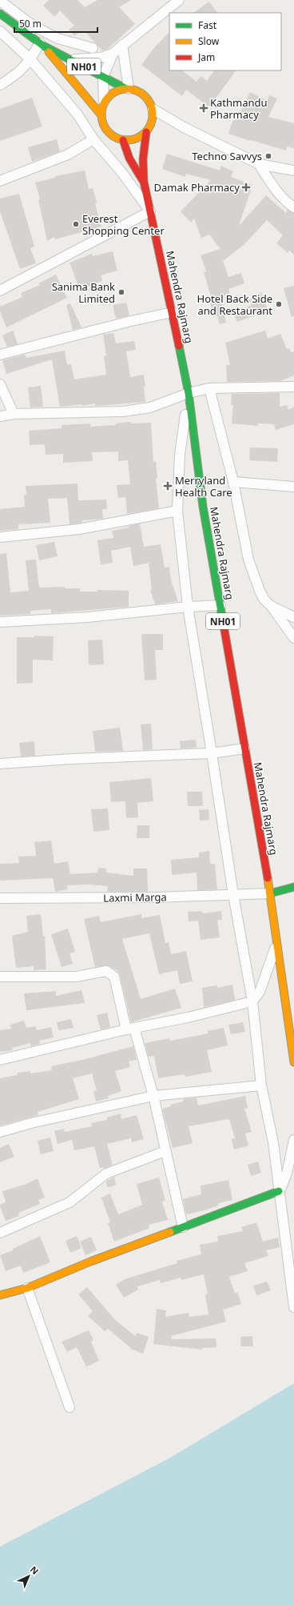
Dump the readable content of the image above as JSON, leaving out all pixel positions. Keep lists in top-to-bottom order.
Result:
{
  "streets": {
    "main road": ["NH01", "Mahendra Rajmarg"],
    "street": ["Laxmi Marga"]
  },
  "crossings": [
    ["NH01", "Mahendra Rajmarg"],
    ["Mahendra Rajmarg", "Laxmi Marga"]
  ],
  "places": {
    "health": ["Kathmandu Pharmacy", "Damak Pharmacy", "Merryland Health Care"],
    "other": [
      "Techno Savvys",
      "Everest Shopping Center",
      "Sanima Bank Limited",
      "Hotel Back Side and Restaurant"
    ]
  },
  "legend": ["Fast", "Slow", "Jam"],
  "scale_bar": "50 m",
  "north": "top right"
}
